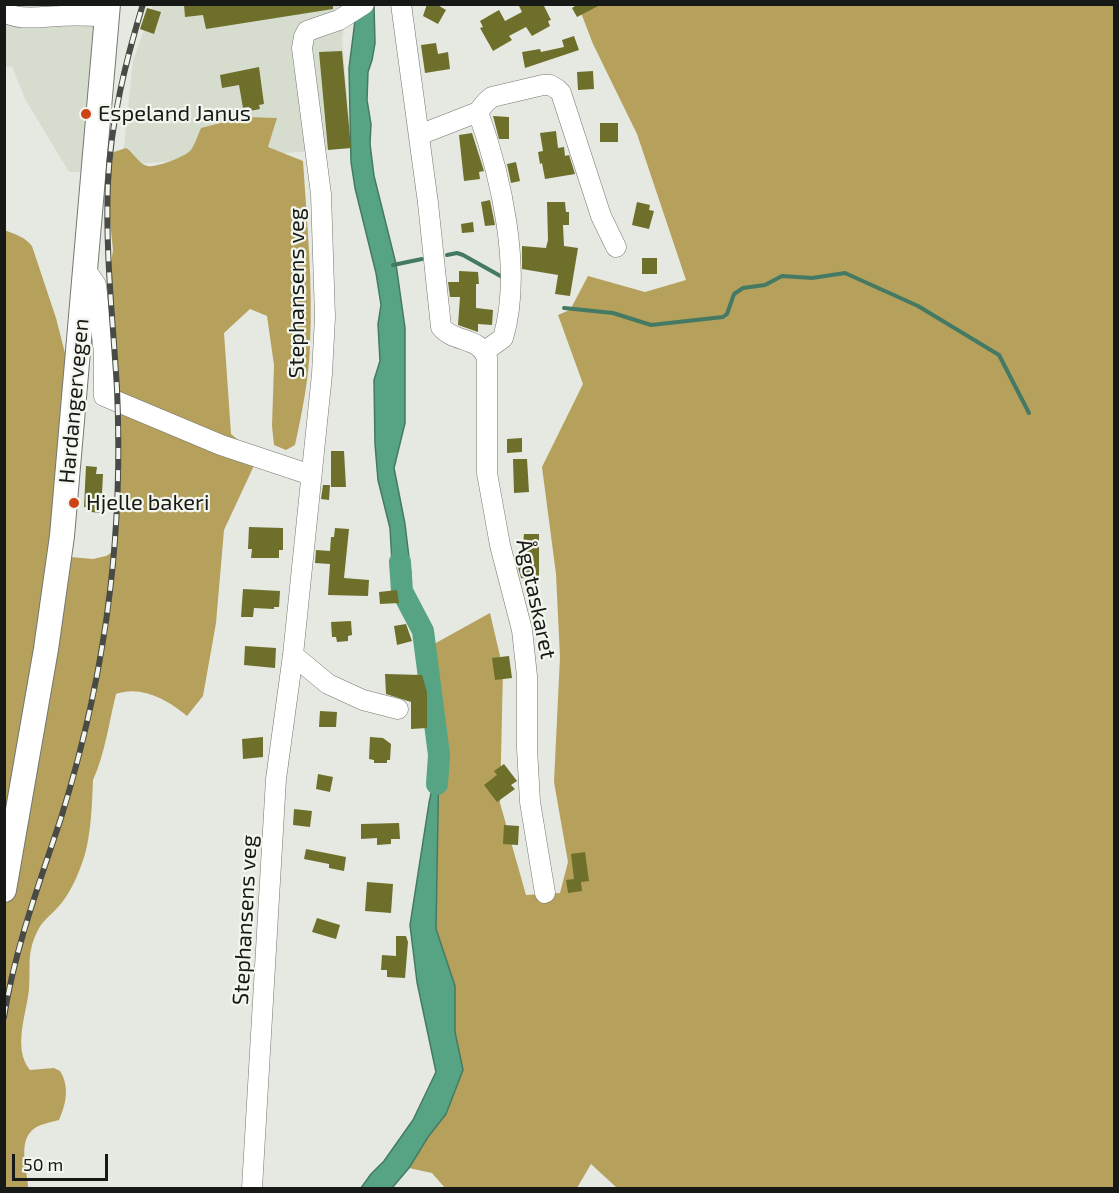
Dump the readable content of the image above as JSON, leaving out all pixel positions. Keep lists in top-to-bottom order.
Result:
{
  "streets": {
    "main road": ["Hardangervegen"],
    "street": ["Stephansens veg", "Ågotaskaret"]
  },
  "places": ["Espeland Janus", "Hjelle bakeri"],
  "scale_bar": "50 m"
}
